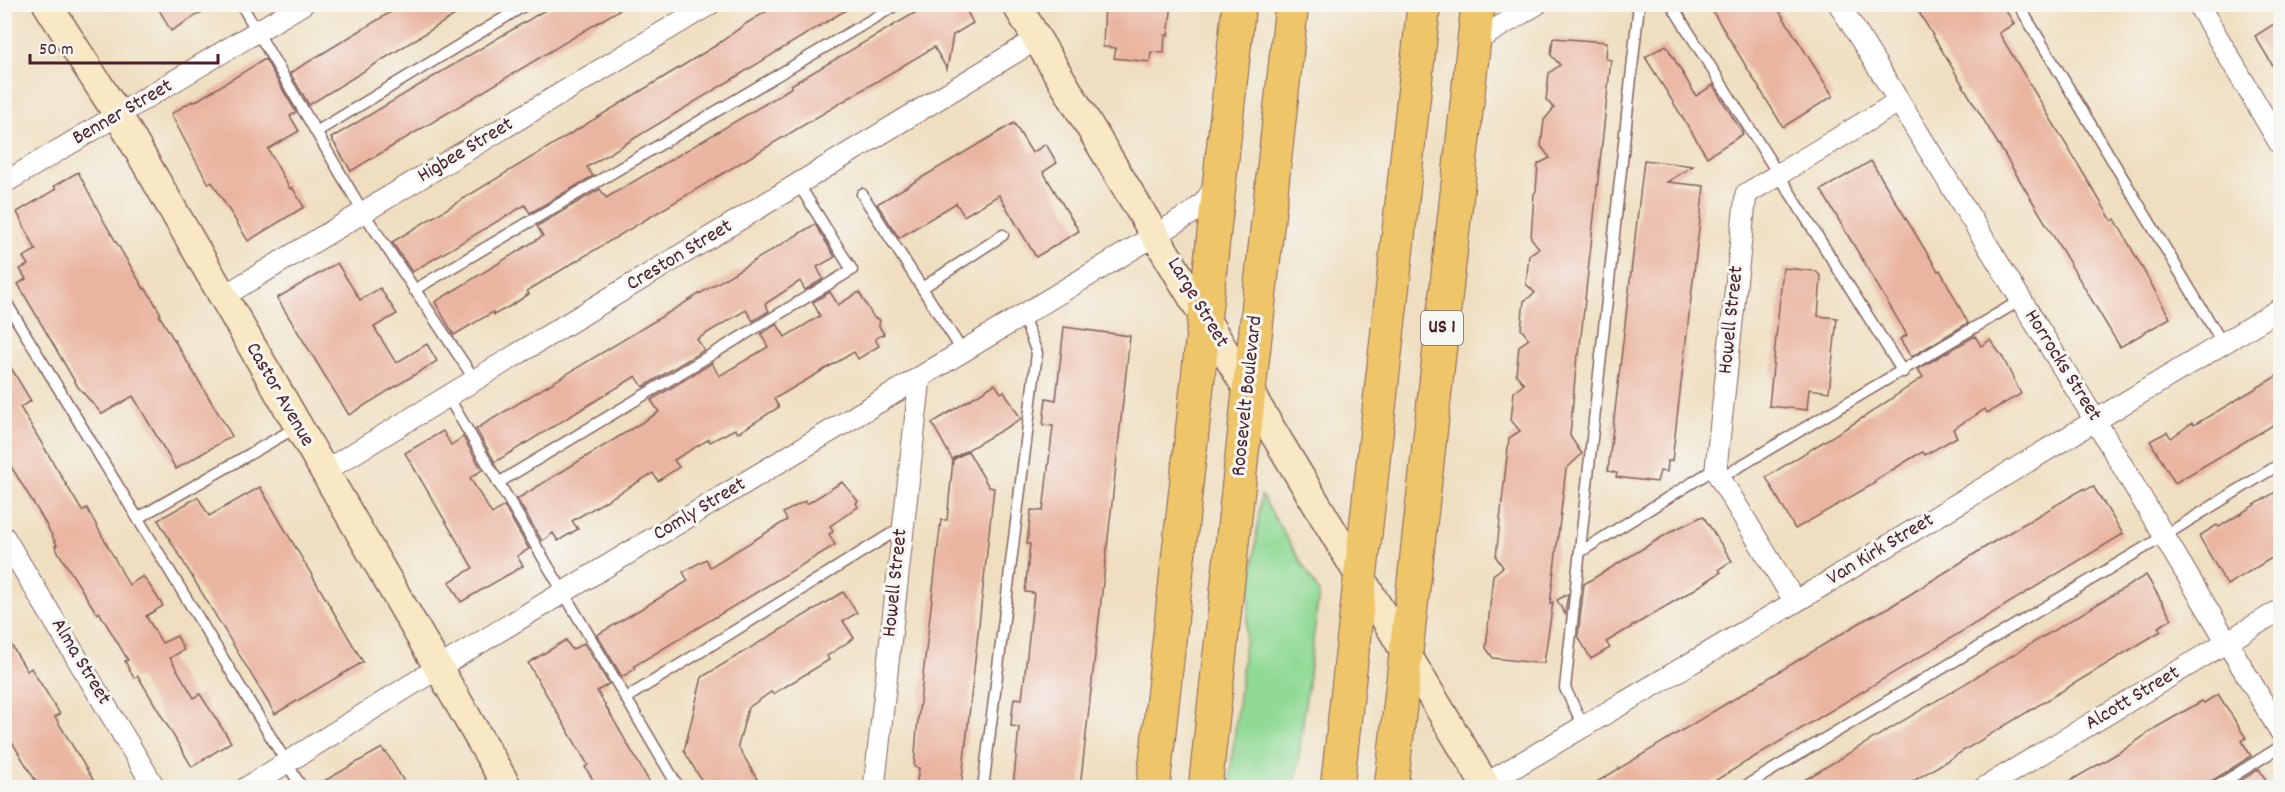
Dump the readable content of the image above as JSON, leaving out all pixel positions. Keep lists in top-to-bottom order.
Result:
{
  "streets": {
    "highway": ["US 1", "Roosevelt Boulevard"],
    "street": [
      "Benner Street",
      "Higbee Street",
      "Creston Street",
      "Large Street",
      "Howell Street",
      "Horrocks Street",
      "Castor Avenue",
      "Comly Street",
      "Van Kirk Street",
      "Alma Street",
      "Alcott Street"
    ]
  },
  "crossings": [
    ["Benner Street", "Castor Avenue"],
    ["Higbee Street", "Castor Avenue"],
    ["Creston Street", "Large Street"],
    ["Creston Street", "Castor Avenue"],
    ["Large Street", "US 1"],
    ["Large Street", "Roosevelt Boulevard"],
    ["Large Street", "Comly Street"],
    ["Large Street", "Van Kirk Street"],
    ["Howell Street", "Horrocks Street"],
    ["Howell Street", "Comly Street"],
    ["Horrocks Street", "Van Kirk Street"],
    ["Horrocks Street", "Alcott Street"],
    ["Castor Avenue", "Comly Street"]
  ],
  "scale_bar": "50 m"
}
